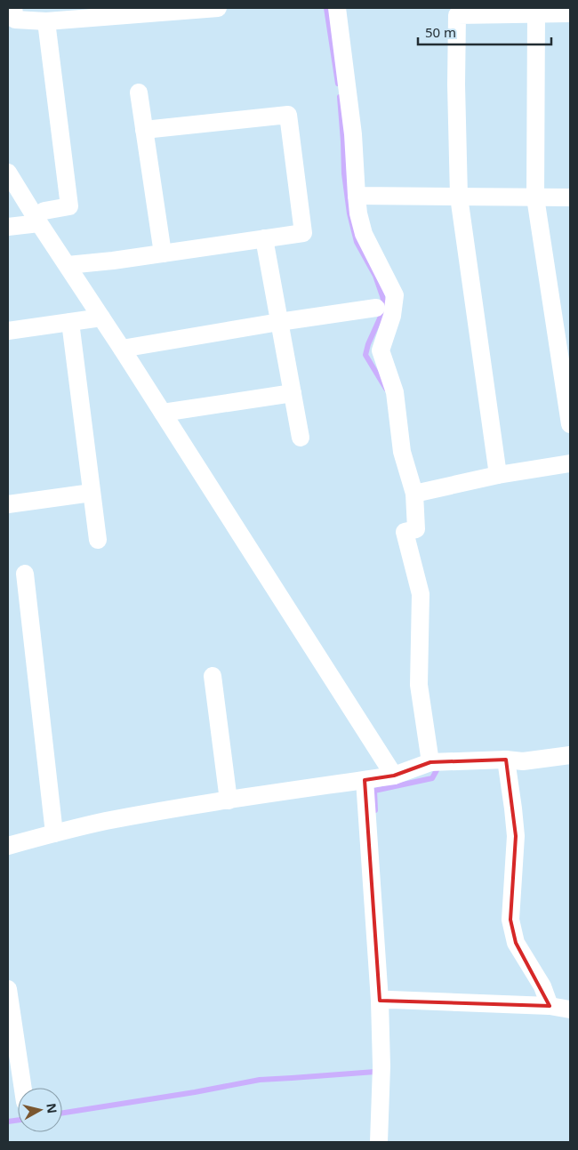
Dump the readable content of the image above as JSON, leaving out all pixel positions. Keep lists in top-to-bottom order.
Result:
{
  "scale_bar": "50 m",
  "north": "right"
}
